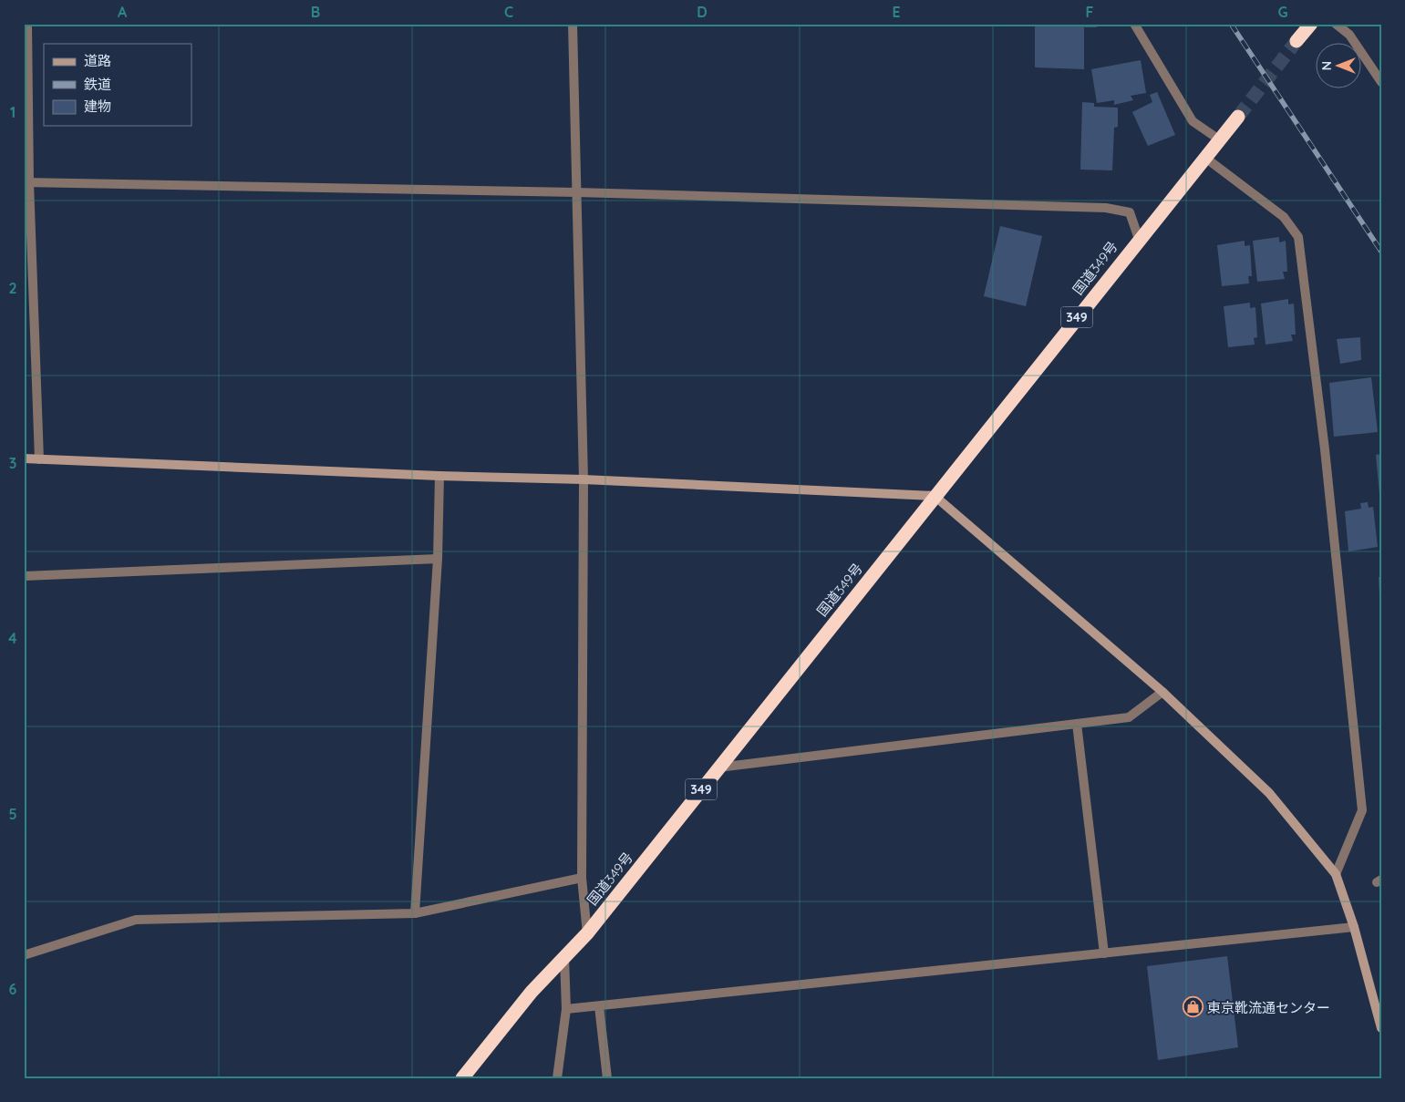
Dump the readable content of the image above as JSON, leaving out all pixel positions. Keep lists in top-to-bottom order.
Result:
{
  "streets": {
    "highway": ["国道349号", "349"]
  },
  "places": {
    "shop": ["東京靴流通センター"]
  },
  "legend": ["道路", "鉄道", "建物"],
  "north": "left",
  "grid": {
    "columns": [
      "A",
      "B",
      "C",
      "D",
      "E",
      "F",
      "G"
    ],
    "rows": [
      "1",
      "2",
      "3",
      "4",
      "5",
      "6"
    ]
  }
}
